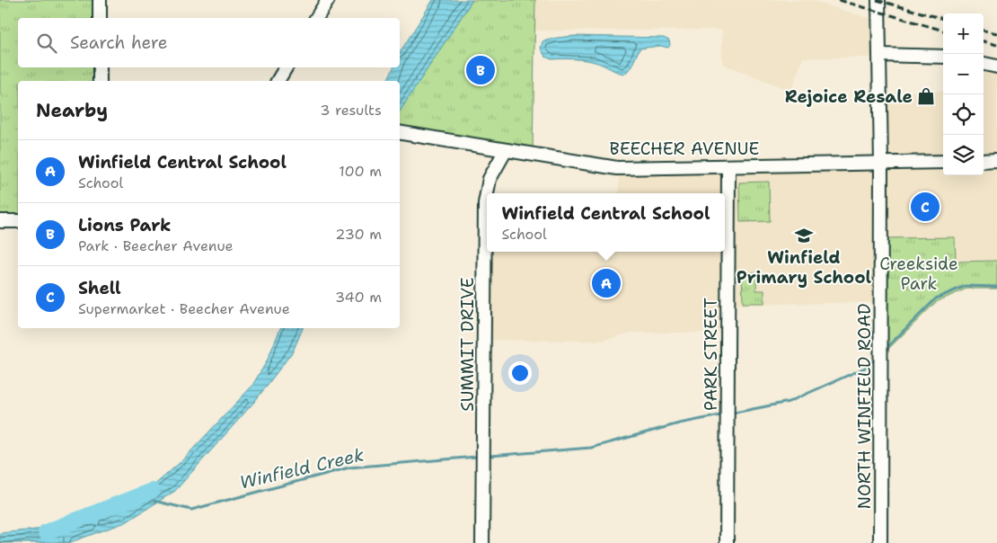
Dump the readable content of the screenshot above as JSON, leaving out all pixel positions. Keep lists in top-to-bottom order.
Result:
{
  "streets": {
    "street": [
      "BEECHER AVENUE",
      "SUMMIT DRIVE",
      "PARK STREET",
      "NORTH WINFIELD ROAD"
    ]
  },
  "crossings": [
    ["BEECHER AVENUE", "SUMMIT DRIVE"],
    ["BEECHER AVENUE", "PARK STREET"],
    ["BEECHER AVENUE", "NORTH WINFIELD ROAD"]
  ],
  "water": ["Winfield Creek"],
  "parks": ["Creekside Park"],
  "places": {
    "shop": ["Rejoice Resale"],
    "school or university": ["Winfield Primary School"]
  },
  "page": {
    "map_buttons": ["+", "−"],
    "search": "Search here",
    "pins": ["B", "C", "A"],
    "heading": ["Nearby", "3 results"],
    "list": [
      {
        "mark": "A",
        "name": "Winfield Central School",
        "note": "School",
        "value": "100 m"
      },
      {
        "mark": "B",
        "name": "Lions Park",
        "note": "Park · Beecher Avenue",
        "value": "230 m"
      },
      {
        "mark": "C",
        "name": "Shell",
        "note": "Supermarket · Beecher Avenue",
        "value": "340 m"
      }
    ],
    "popup": ["Winfield Central School", "School"]
  }
}
